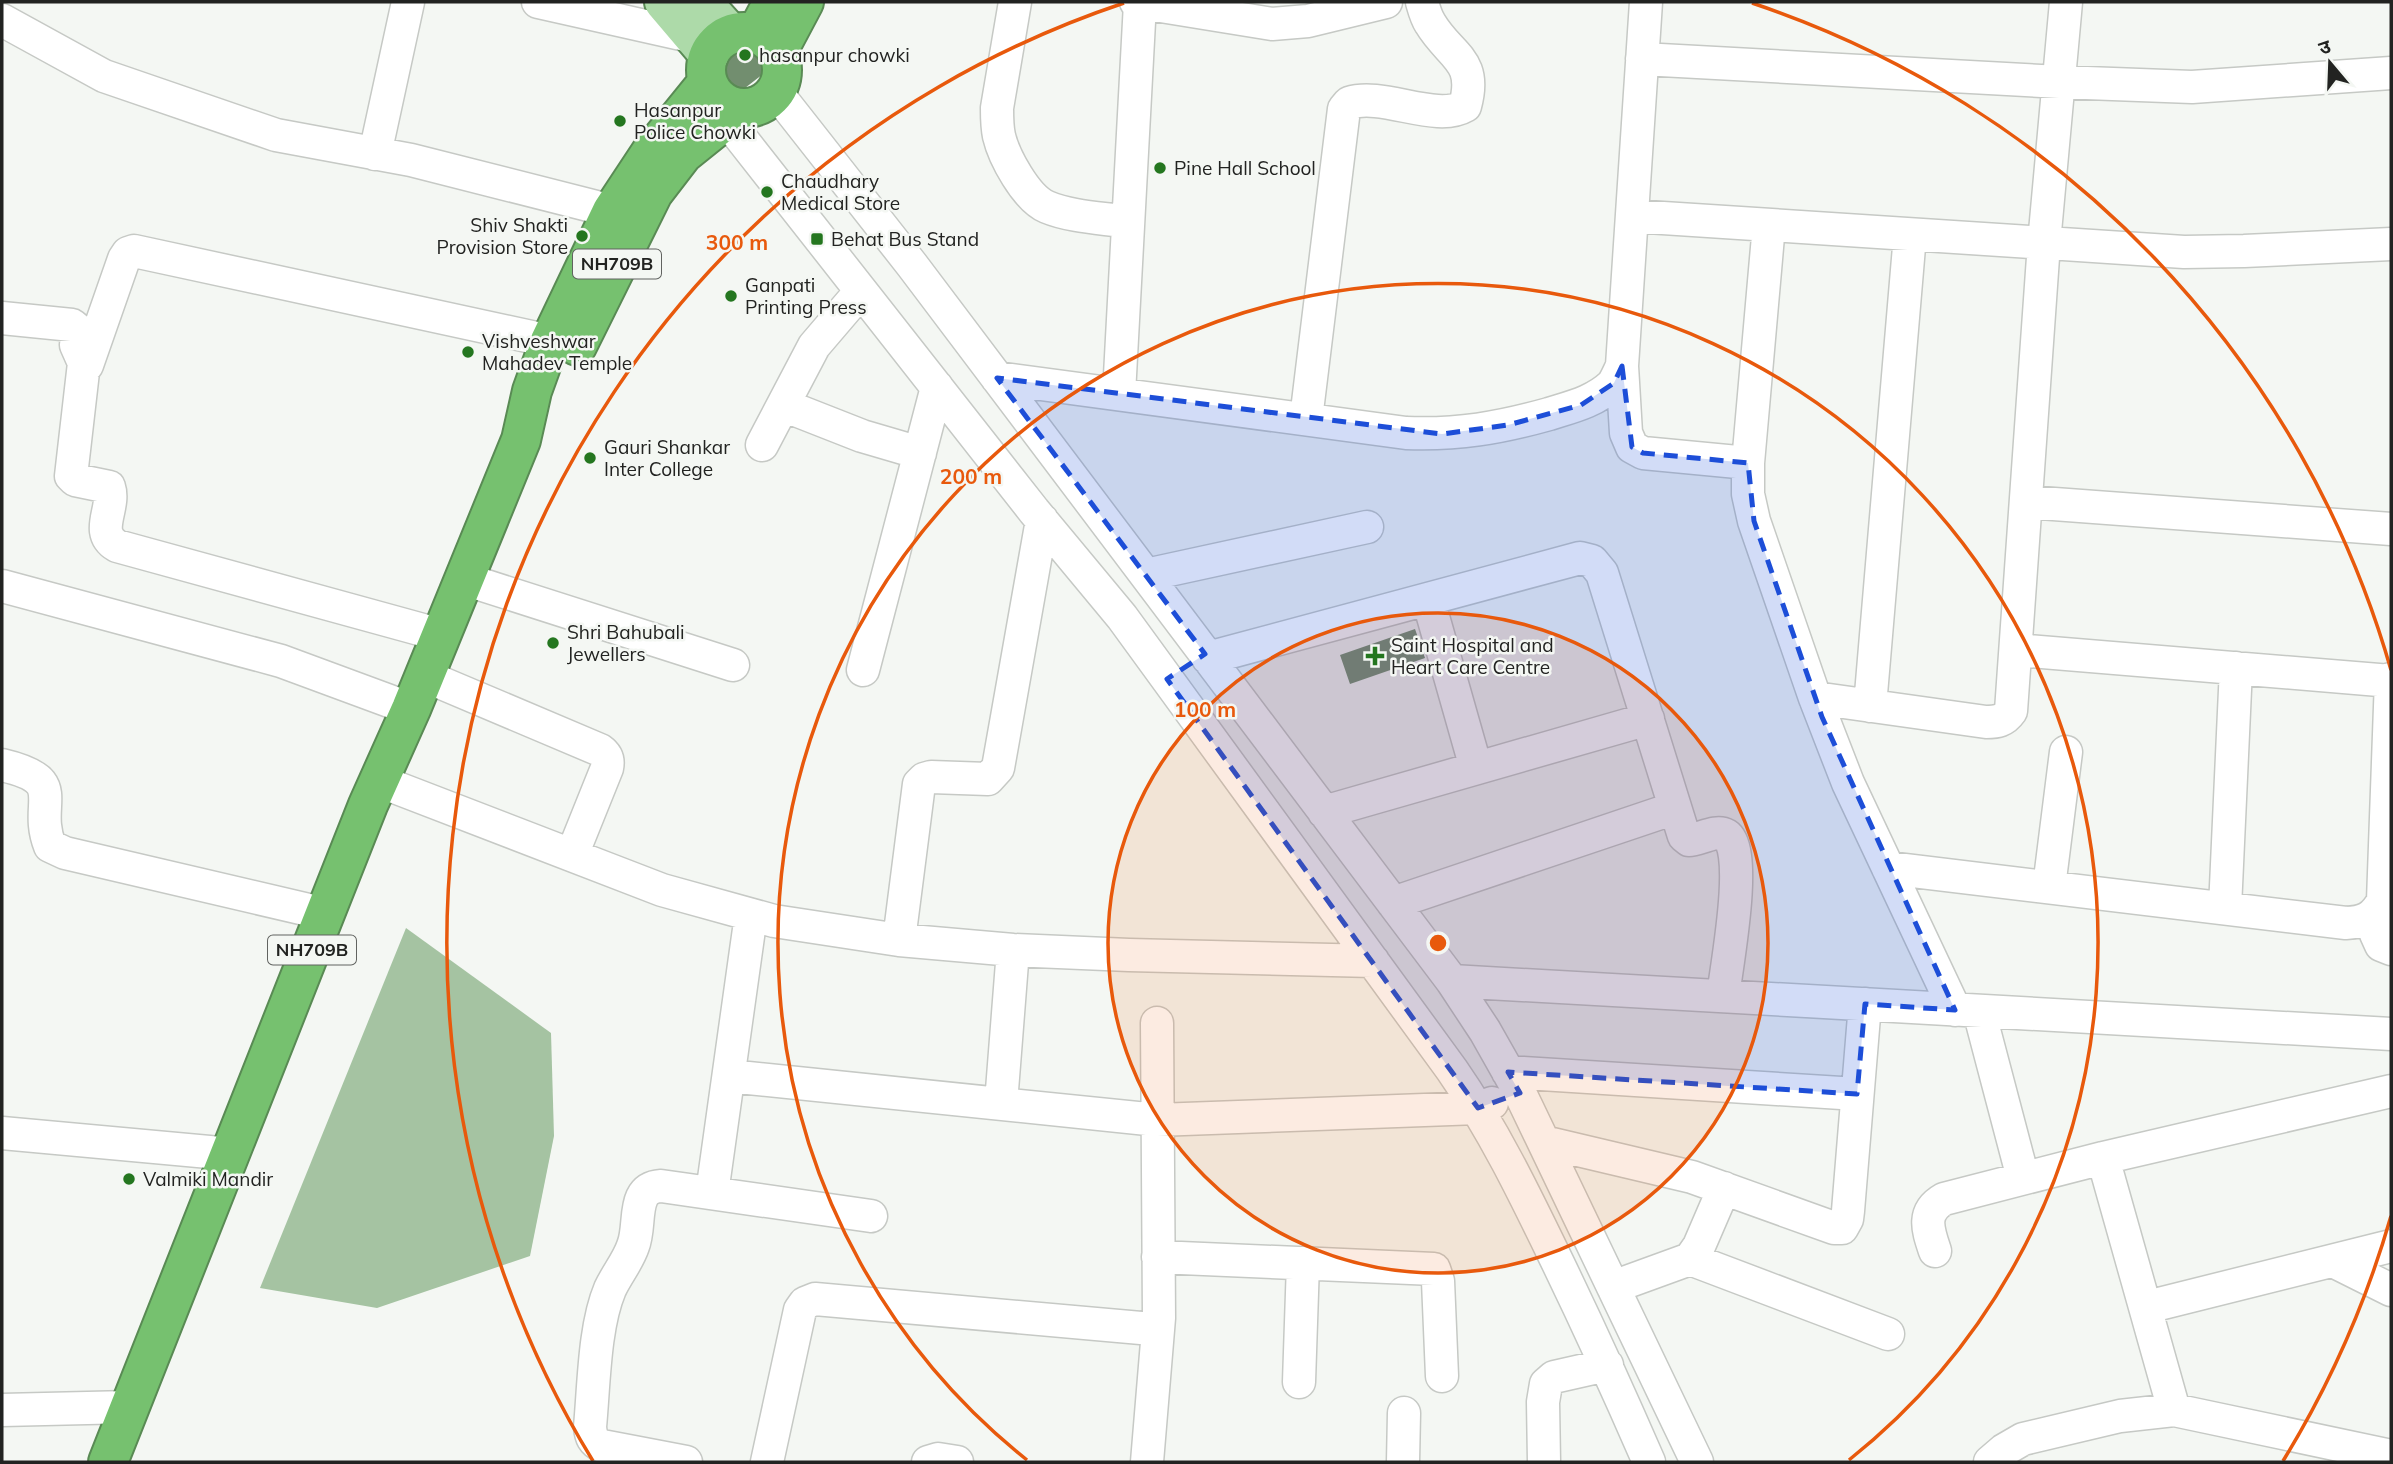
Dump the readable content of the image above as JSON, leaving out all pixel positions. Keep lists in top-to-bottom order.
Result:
{
  "streets": {
    "highway": ["NH709B"]
  },
  "places": {
    "other": [
      "hasanpur chowki",
      "Hasanpur Police Chowki",
      "Pine Hall School",
      "Chaudhary Medical Store",
      "Shiv Shakti Provision Store",
      "Ganpati Printing Press",
      "Vishveshwar Mahadev Temple",
      "Gauri Shankar Inter College",
      "Shri Bahubali Jewellers",
      "Valmiki Mandir"
    ],
    "transit": ["Behat Bus Stand"],
    "health": ["Saint Hospital and Heart Care Centre"]
  },
  "north": "top",
  "rings": ["300 m", "200 m", "100 m"]
}
